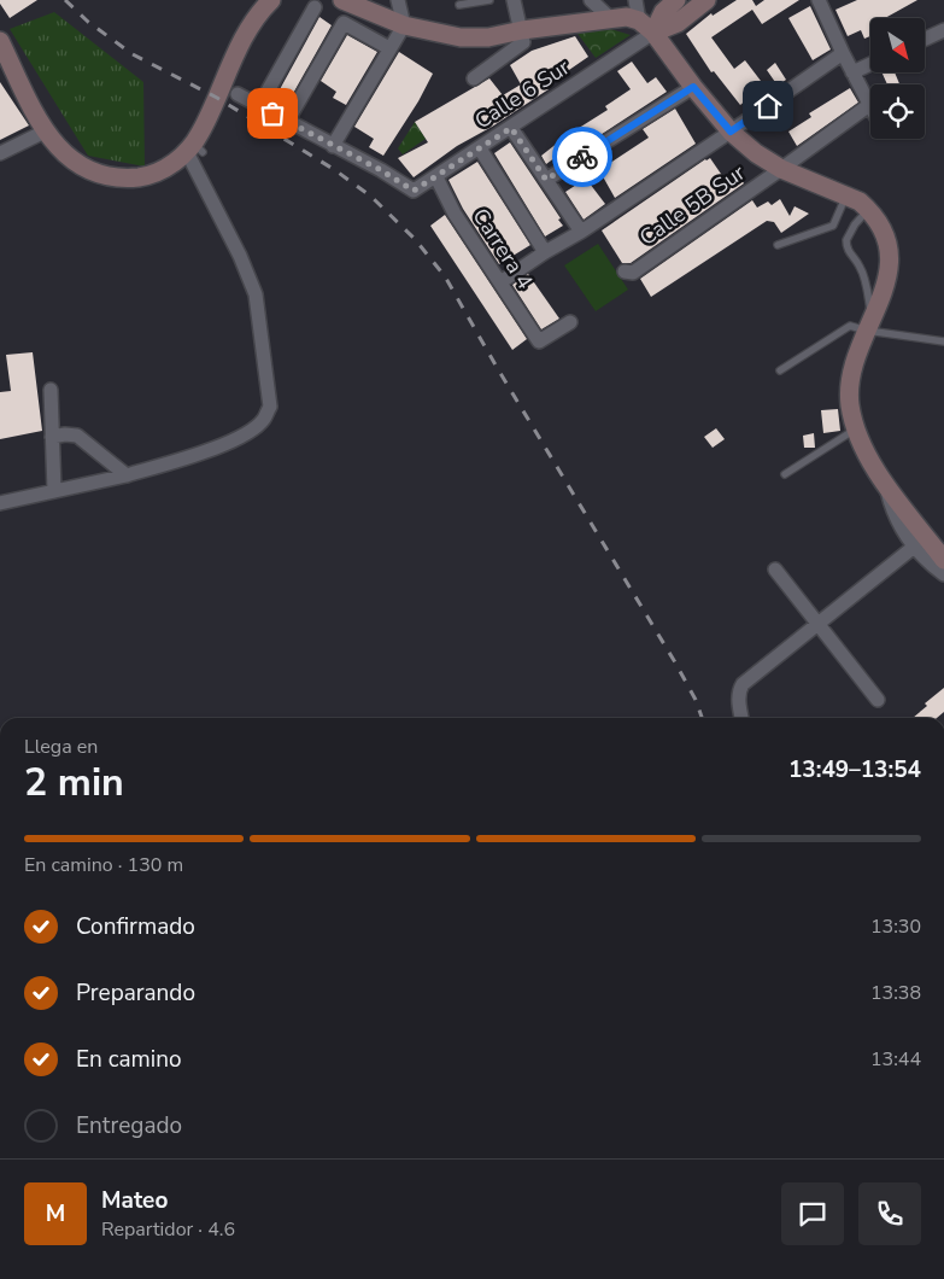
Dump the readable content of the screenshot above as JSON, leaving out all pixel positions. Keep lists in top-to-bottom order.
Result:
{
  "streets": {
    "main road": ["Calle 6 Sur"],
    "street": ["Calle 5B Sur", "Carrera 4"]
  },
  "crossings": [
    ["Calle 6 Sur", "Carrera 4"]
  ],
  "north": "bottom right",
  "page": {
    "heading": ["2 min", "Llega en", "13:49–13:54"],
    "panel": ["Mateo", "Repartidor · 4.6"],
    "bar": "En camino · 130 m",
    "list": [
      ["Confirmado", "13:30"],
      ["Preparando", "13:38"],
      ["En camino", "13:44"],
      "Entregado"
    ],
    "round": "M"
  }
}
